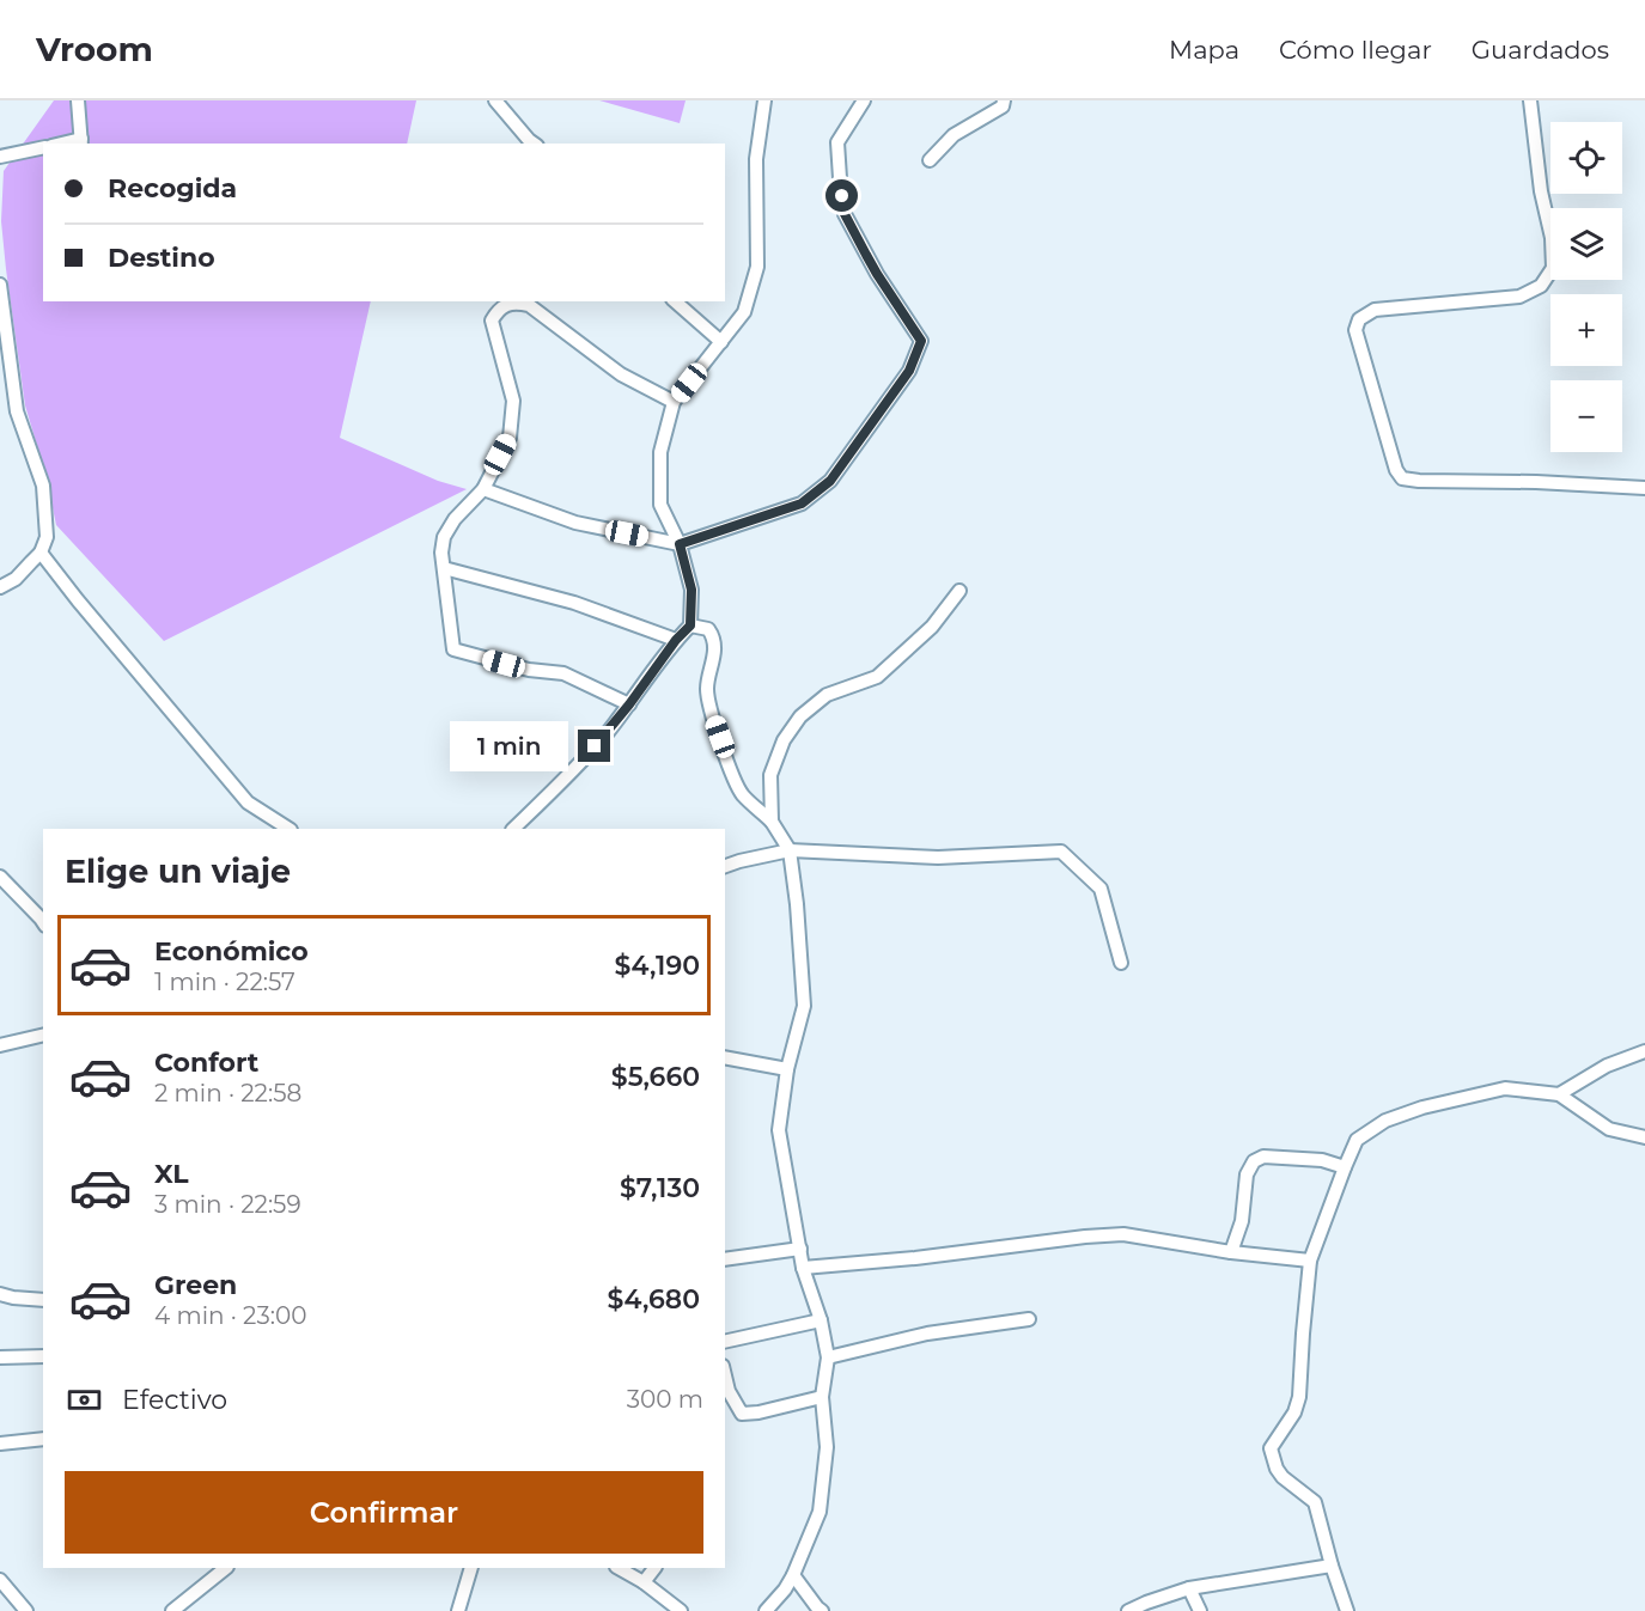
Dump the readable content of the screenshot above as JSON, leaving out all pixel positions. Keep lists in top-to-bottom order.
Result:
{
  "page": {
    "header": "Vroom",
    "nav": ["Mapa", "Cómo llegar", "Guardados"],
    "map_buttons": ["+", "−"],
    "banner": ["Recogida", "Destino"],
    "bubble": "1 min",
    "heading": "Elige un viaje",
    "list": [
      {
        "name": "Económico",
        "note": "1 min · 22:57",
        "value": "$4,190"
      },
      {
        "name": "Confort",
        "note": "2 min · 22:58",
        "value": "$5,660"
      },
      {
        "name": "XL",
        "note": "3 min · 22:59",
        "value": "$7,130"
      },
      {
        "name": "Green",
        "note": "4 min · 23:00",
        "value": "$4,680"
      }
    ],
    "pay": ["Efectivo", "300 m"],
    "buttons": "Confirmar"
  }
}
